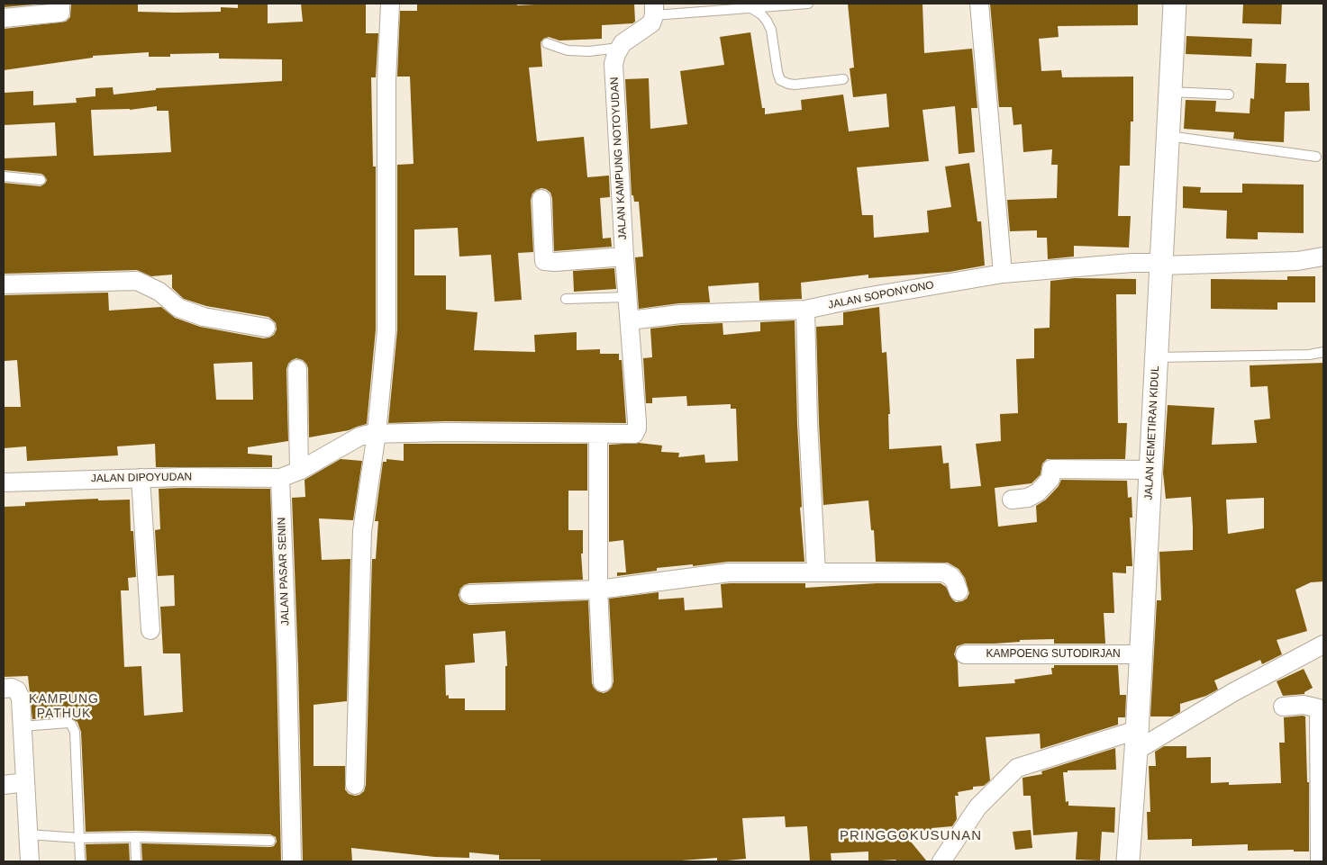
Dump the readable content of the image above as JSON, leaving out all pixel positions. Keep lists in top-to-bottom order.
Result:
{
  "streets": {
    "street": [
      "JALAN KAMPUNG NOTOYUDAN",
      "JALAN SOPONYONO",
      "JALAN KEMETIRAN KIDUL",
      "JALAN DIPOYUDAN",
      "JALAN PASAR SENIN",
      "KAMPOENG SUTODIRJAN"
    ]
  },
  "crossings": [
    ["JALAN KAMPUNG NOTOYUDAN", "JALAN SOPONYONO"],
    ["JALAN SOPONYONO", "JALAN KEMETIRAN KIDUL"],
    ["JALAN KEMETIRAN KIDUL", "KAMPOENG SUTODIRJAN"],
    ["JALAN DIPOYUDAN", "JALAN PASAR SENIN"]
  ],
  "districts": ["KAMPUNG PATHUK", "PRINGGOKUSUNAN"]
}
